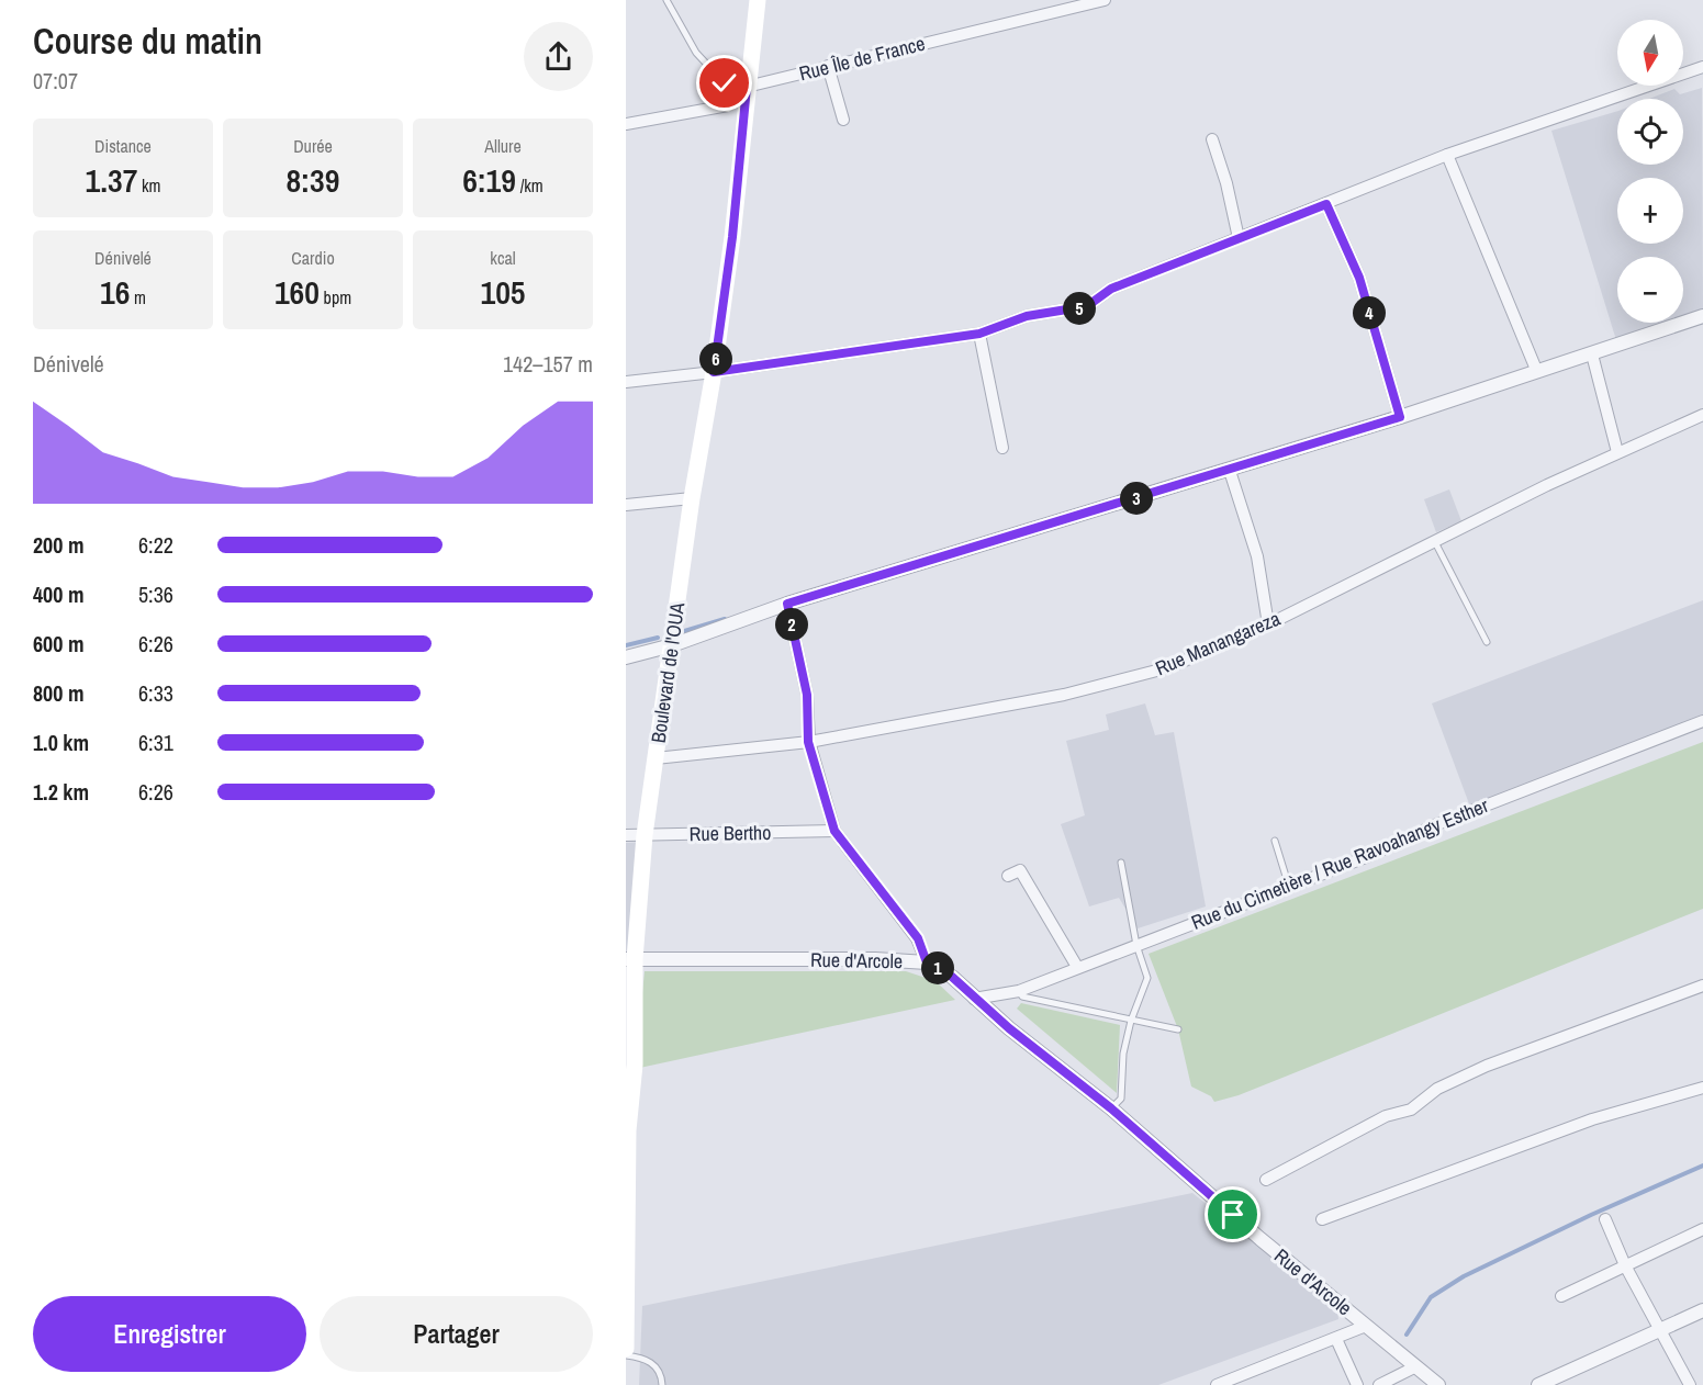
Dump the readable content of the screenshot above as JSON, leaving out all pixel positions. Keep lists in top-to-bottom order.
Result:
{
  "streets": {
    "main road": ["Boulevard de l'OUA"],
    "street": [
      "Rue Île de France",
      "Rue Manangareza",
      "Rue Bertho",
      "Rue du Cimetière / Rue Ravoahangy Esther",
      "Rue d'Arcole"
    ]
  },
  "crossings": [
    ["Rue Île de France", "Boulevard de l'OUA"],
    ["Rue Manangareza", "Boulevard de l'OUA"],
    ["Boulevard de l'OUA", "Rue Bertho"],
    ["Boulevard de l'OUA", "Rue d'Arcole"],
    ["Rue du Cimetière / Rue Ravoahangy Esther", "Rue d'Arcole"]
  ],
  "north": "bottom",
  "page": {
    "heading": ["Course du matin", "07:07"],
    "map_buttons": ["+", "−"],
    "stats": [
      ["Distance", "1.37 km"],
      ["Durée", "8:39"],
      ["Allure", "6:19 /km"],
      ["Dénivelé", "16 m"],
      ["Cardio", "160 bpm"],
      ["kcal", "105"]
    ],
    "pins": [
      "5",
      "4",
      "6",
      "3",
      "2",
      "1"
    ],
    "chart": ["Dénivelé", "142–157 m"],
    "list": [
      {
        "name": "200 m",
        "note": "6:22"
      },
      {
        "name": "400 m",
        "note": "5:36"
      },
      {
        "name": "600 m",
        "note": "6:26"
      },
      {
        "name": "800 m",
        "note": "6:33"
      },
      {
        "name": "1.0 km",
        "note": "6:31"
      },
      {
        "name": "1.2 km",
        "note": "6:26"
      }
    ],
    "buttons": ["Enregistrer", "Partager"]
  }
}
